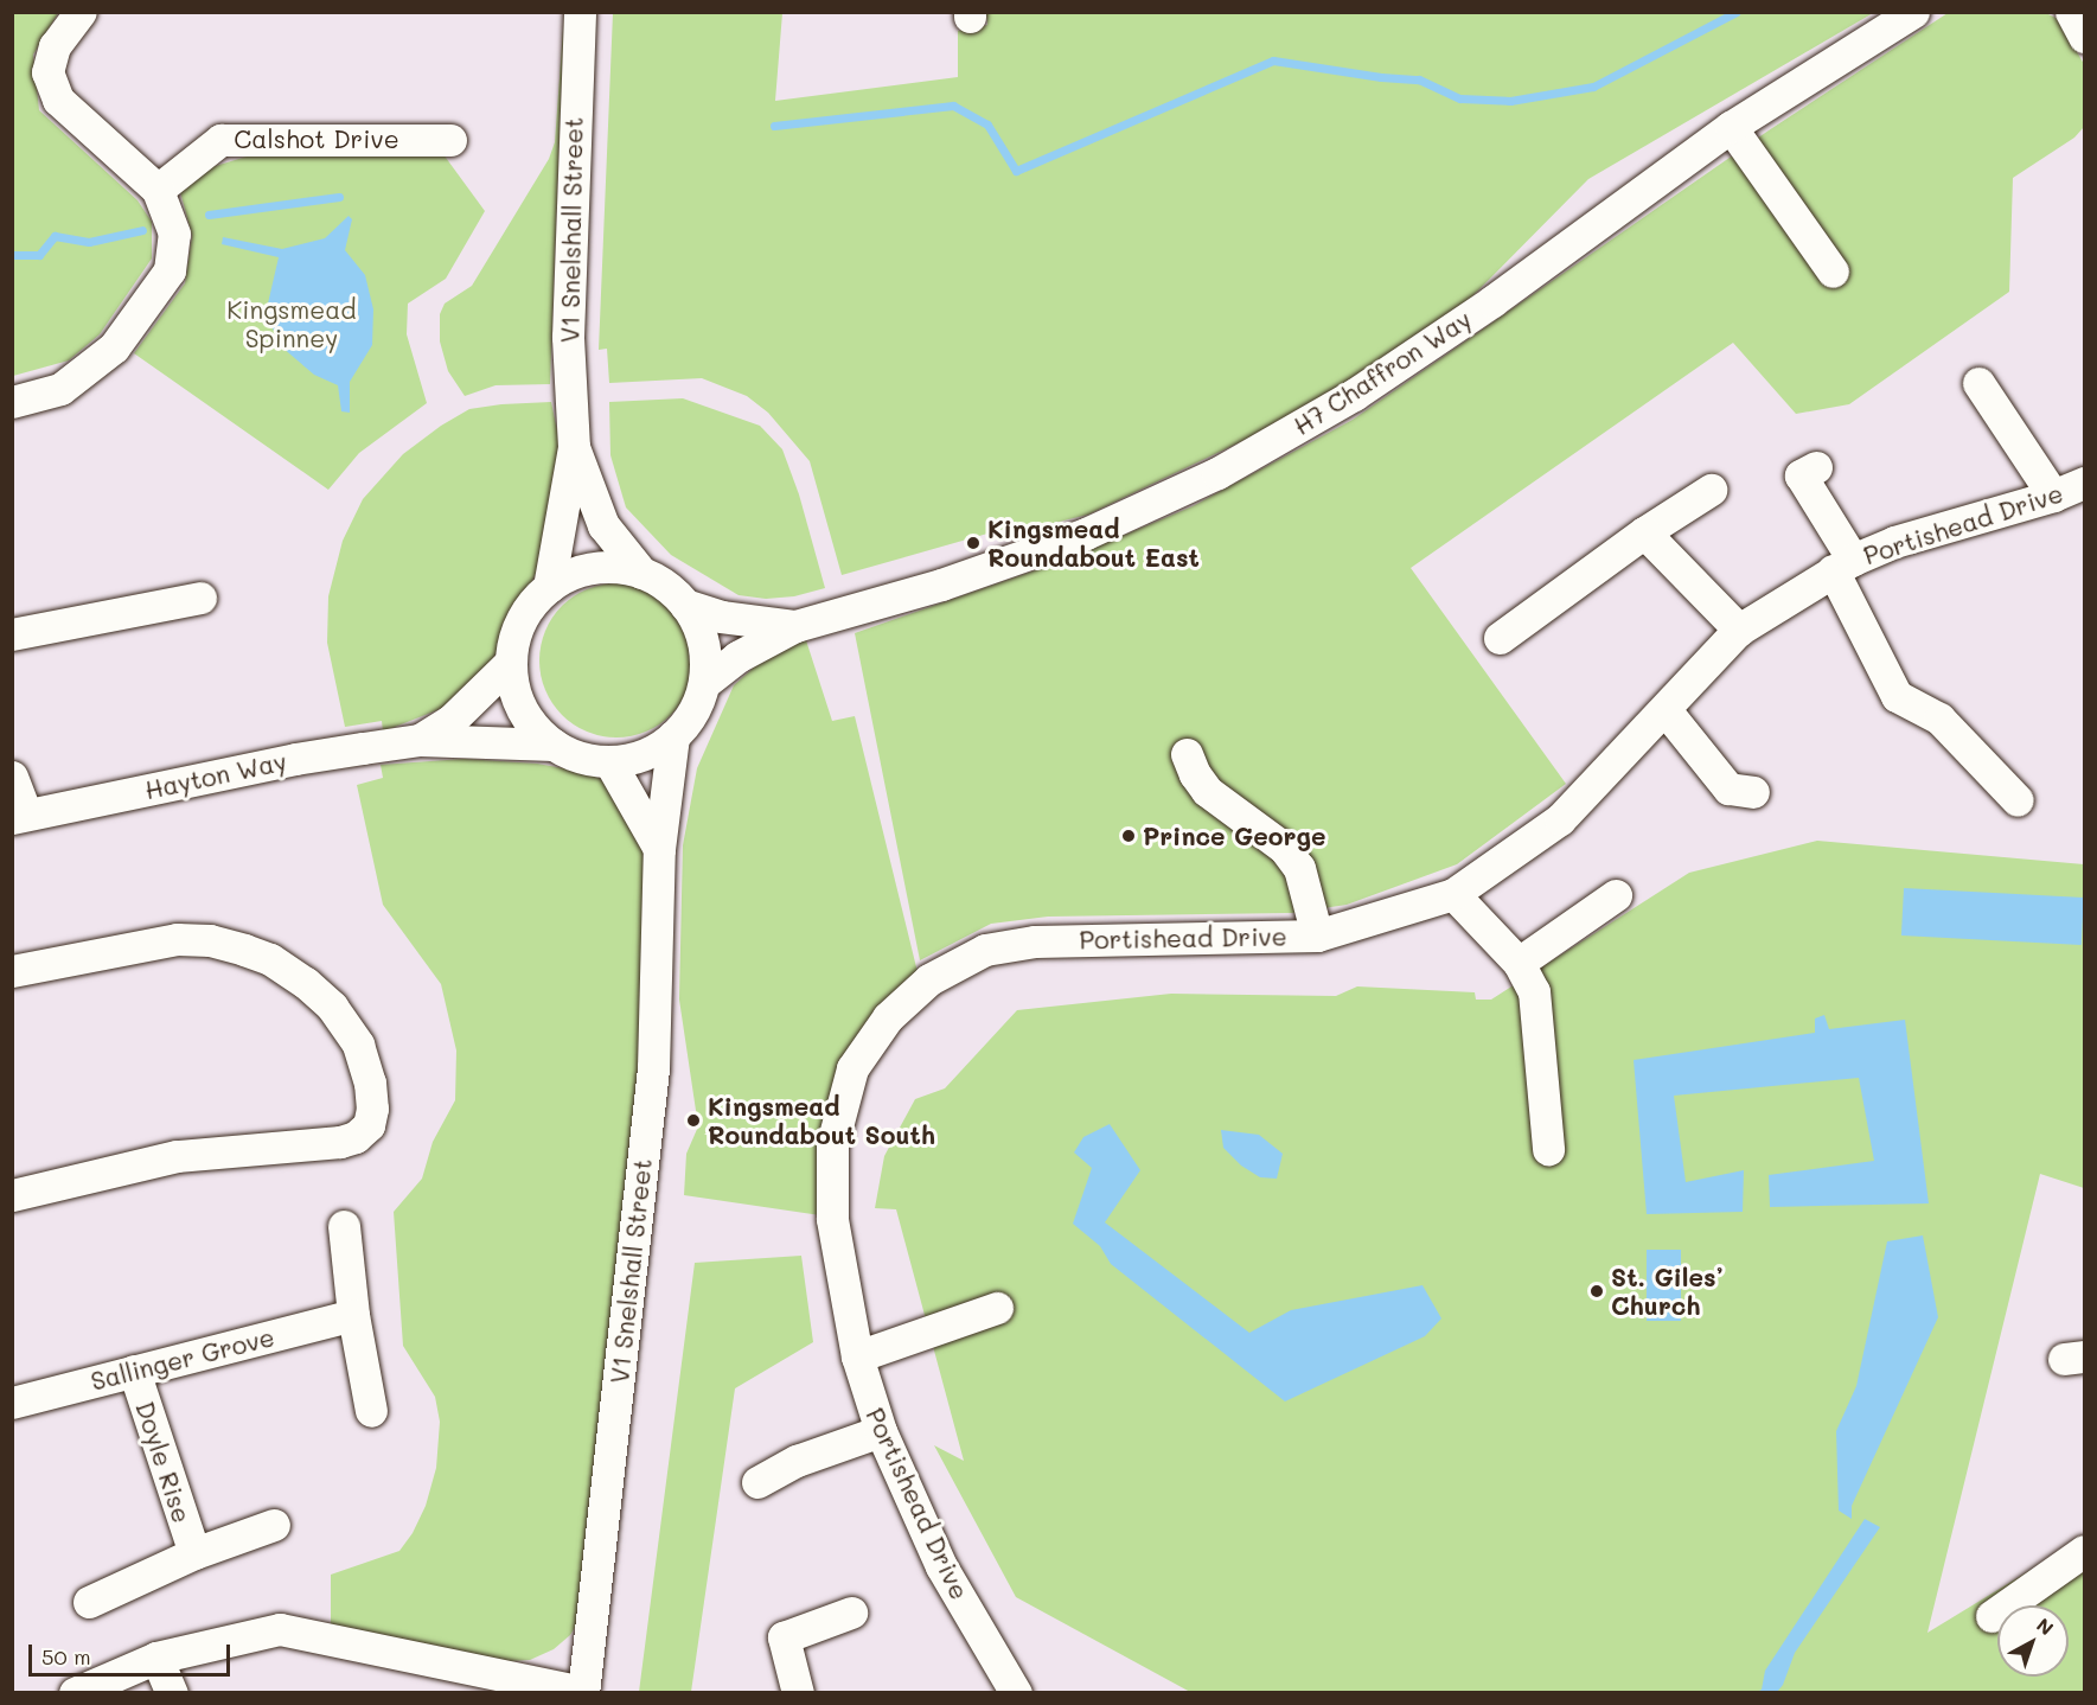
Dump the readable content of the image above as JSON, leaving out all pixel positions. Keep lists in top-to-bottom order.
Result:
{
  "streets": {
    "street": [
      "Calshot Drive",
      "V1 Snelshall Street",
      "H7 Chaffron Way",
      "Portishead Drive",
      "Hayton Way",
      "Sallinger Grove",
      "Doyle Rise"
    ]
  },
  "crossings": [
    ["V1 Snelshall Street", "H7 Chaffron Way"],
    ["V1 Snelshall Street", "Hayton Way"],
    ["H7 Chaffron Way", "Hayton Way"],
    ["Sallinger Grove", "Doyle Rise"]
  ],
  "parks": ["Kingsmead Spinney"],
  "places": [
    "Kingsmead Roundabout East",
    "Prince George",
    "Kingsmead Roundabout South",
    "St. Giles’ Church"
  ],
  "scale_bar": "50 m",
  "north": "top right"
}
